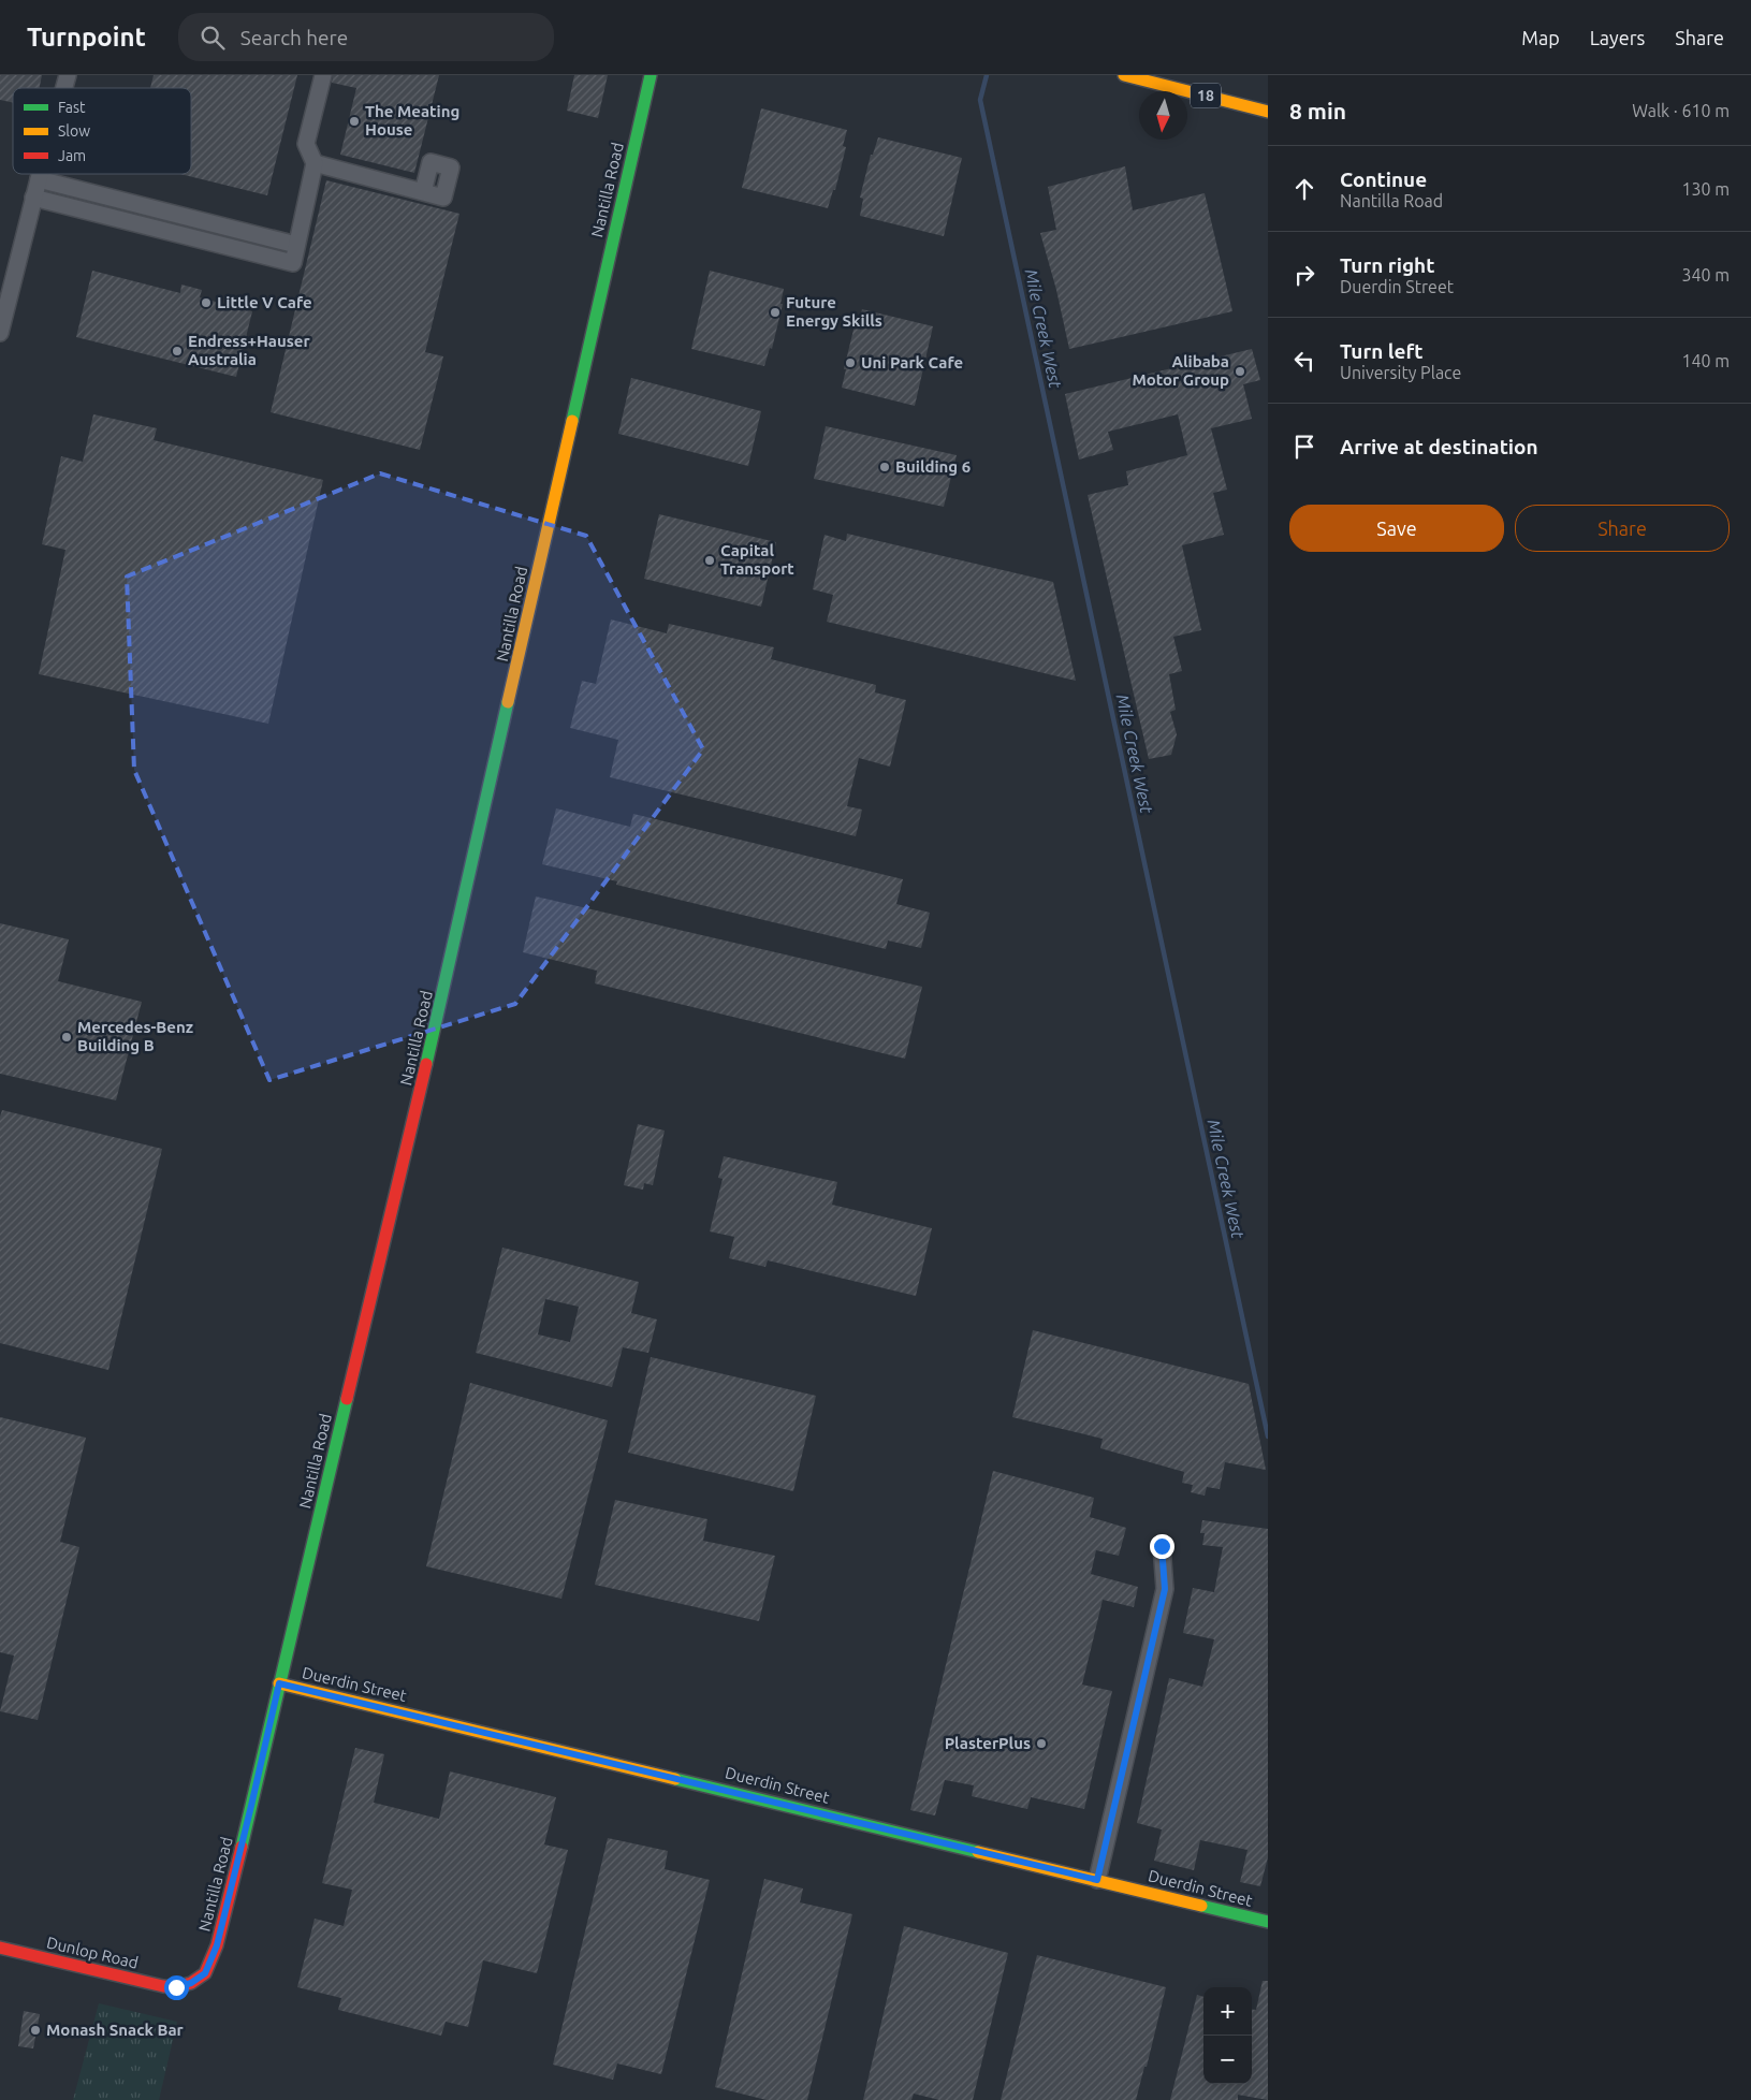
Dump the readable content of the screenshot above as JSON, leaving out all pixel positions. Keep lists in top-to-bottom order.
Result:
{
  "streets": {
    "main road": [
      "18",
      "Nantilla Road",
      "Duerdin Street",
      "Dunlop Road"
    ]
  },
  "crossings": [
    ["Nantilla Road", "Duerdin Street"],
    ["Nantilla Road", "Dunlop Road"]
  ],
  "water": ["Mile Creek West"],
  "places": [
    "The Meating House",
    "Little V Cafe",
    "Future Energy Skills",
    "Endress+Hauser Australia",
    "Uni Park Cafe",
    "Alibaba Motor Group",
    "Building 6",
    "Capital Transport",
    "Mercedes-Benz Building B",
    "PlasterPlus",
    "Monash Snack Bar"
  ],
  "legend": ["Fast", "Slow", "Jam"],
  "north": "bottom",
  "page": {
    "header": "Turnpoint",
    "search": "Search here",
    "nav": ["Map", "Layers", "Share"],
    "heading": ["8 min", "Walk · 610 m"],
    "list": [
      ["Continue", "Nantilla Road", "130 m"],
      ["Turn right", "Duerdin Street", "340 m"],
      ["Turn left", "University Place", "140 m"],
      "Arrive at destination"
    ],
    "buttons": ["Save", "Share"],
    "map_buttons": ["+", "−"]
  }
}
